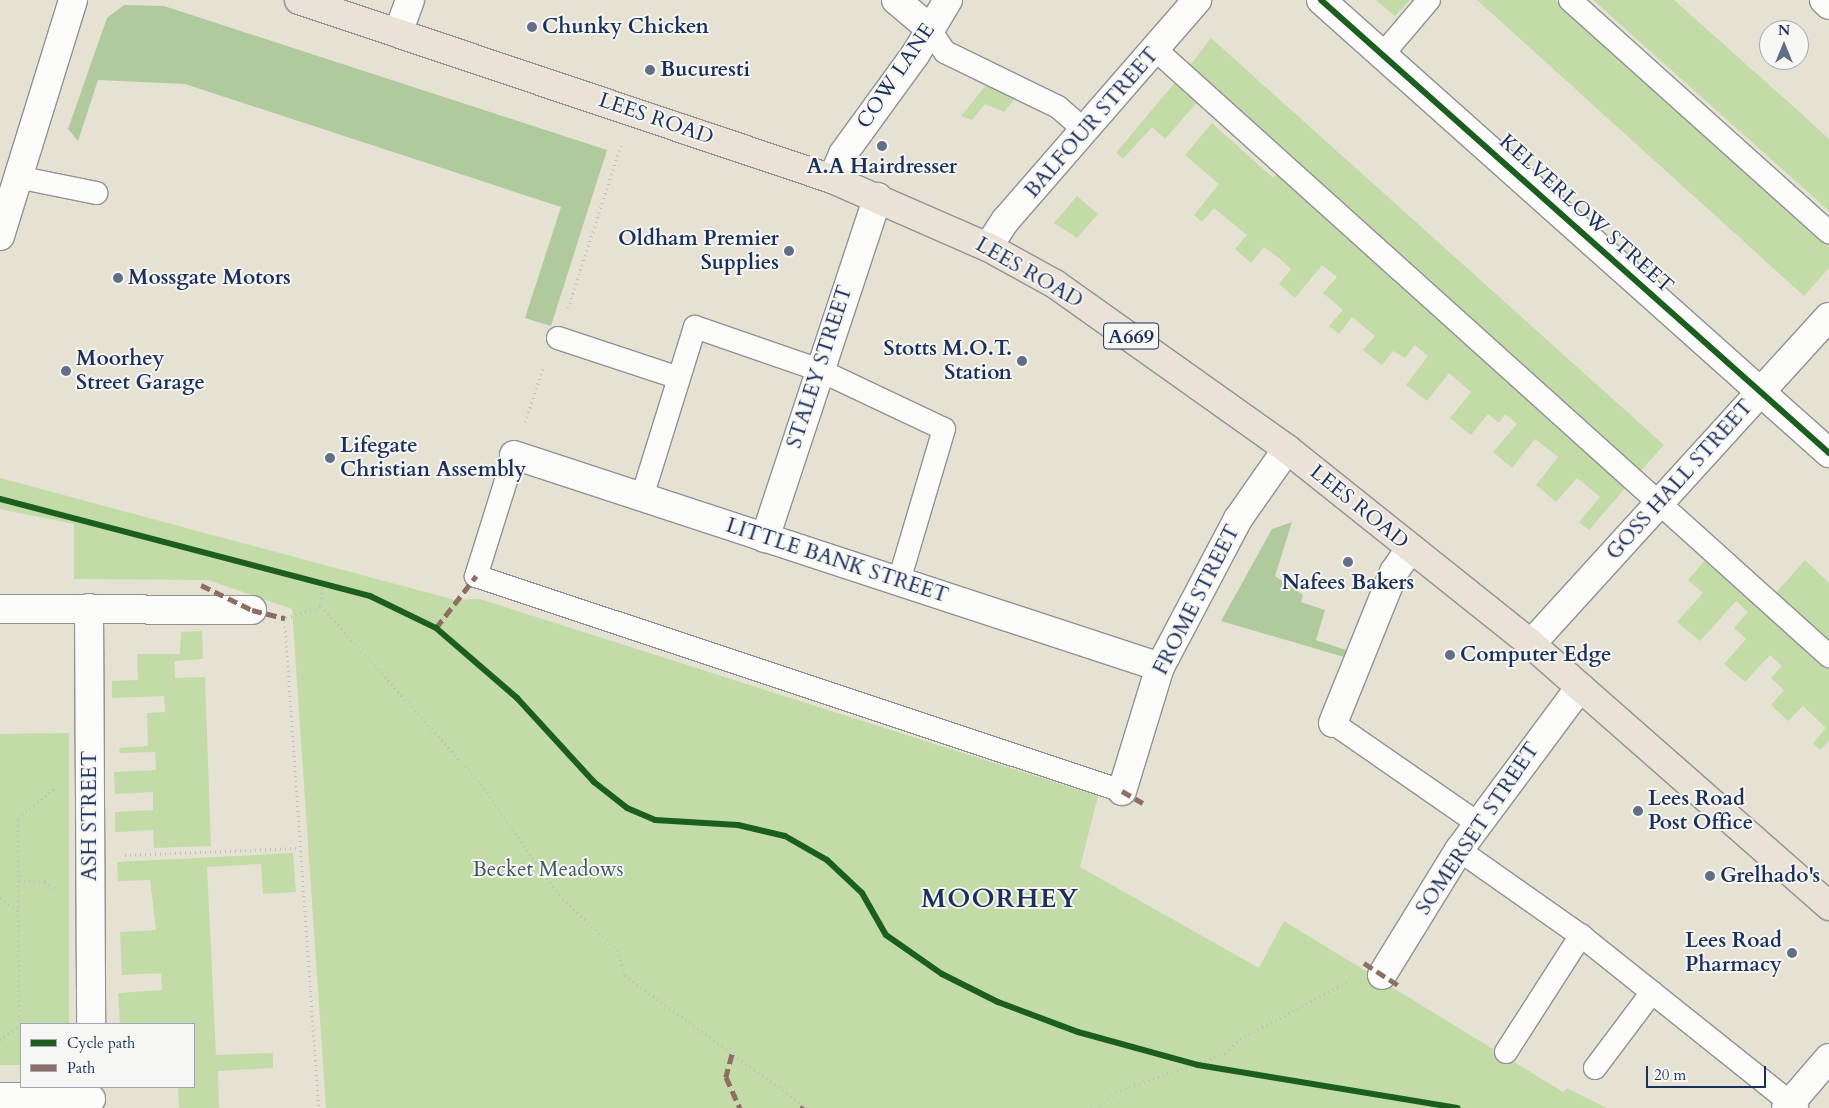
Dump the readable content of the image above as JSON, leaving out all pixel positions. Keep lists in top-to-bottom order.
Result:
{
  "streets": {
    "main road": ["LEES ROAD", "A669"],
    "street": [
      "COW LANE",
      "BALFOUR STREET",
      "KELVERLOW STREET",
      "STALEY STREET",
      "GOSS HALL STREET",
      "LITTLE BANK STREET",
      "FROME STREET",
      "ASH STREET",
      "SOMERSET STREET"
    ]
  },
  "crossings": [
    ["COW LANE", "LEES ROAD"],
    ["LEES ROAD", "BALFOUR STREET"],
    ["LEES ROAD", "STALEY STREET"],
    ["LEES ROAD", "GOSS HALL STREET"],
    ["LEES ROAD", "FROME STREET"],
    ["LEES ROAD", "SOMERSET STREET"],
    ["KELVERLOW STREET", "GOSS HALL STREET"],
    ["STALEY STREET", "LITTLE BANK STREET"],
    ["LITTLE BANK STREET", "FROME STREET"]
  ],
  "districts": ["MOORHEY"],
  "parks": ["Becket Meadows"],
  "places": [
    "Chunky Chicken",
    "Bucuresti",
    "A.A Hairdresser",
    "Oldham Premier Supplies",
    "Mossgate Motors",
    "Stotts M.O.T. Station",
    "Moorhey Street Garage",
    "Lifegate Christian Assembly",
    "Nafees Bakers",
    "Computer Edge",
    "Lees Road Post Office",
    "Grelhado's",
    "Lees Road Pharmacy"
  ],
  "legend": ["Cycle path", "Path"],
  "scale_bar": "20 m",
  "north": "top"
}
